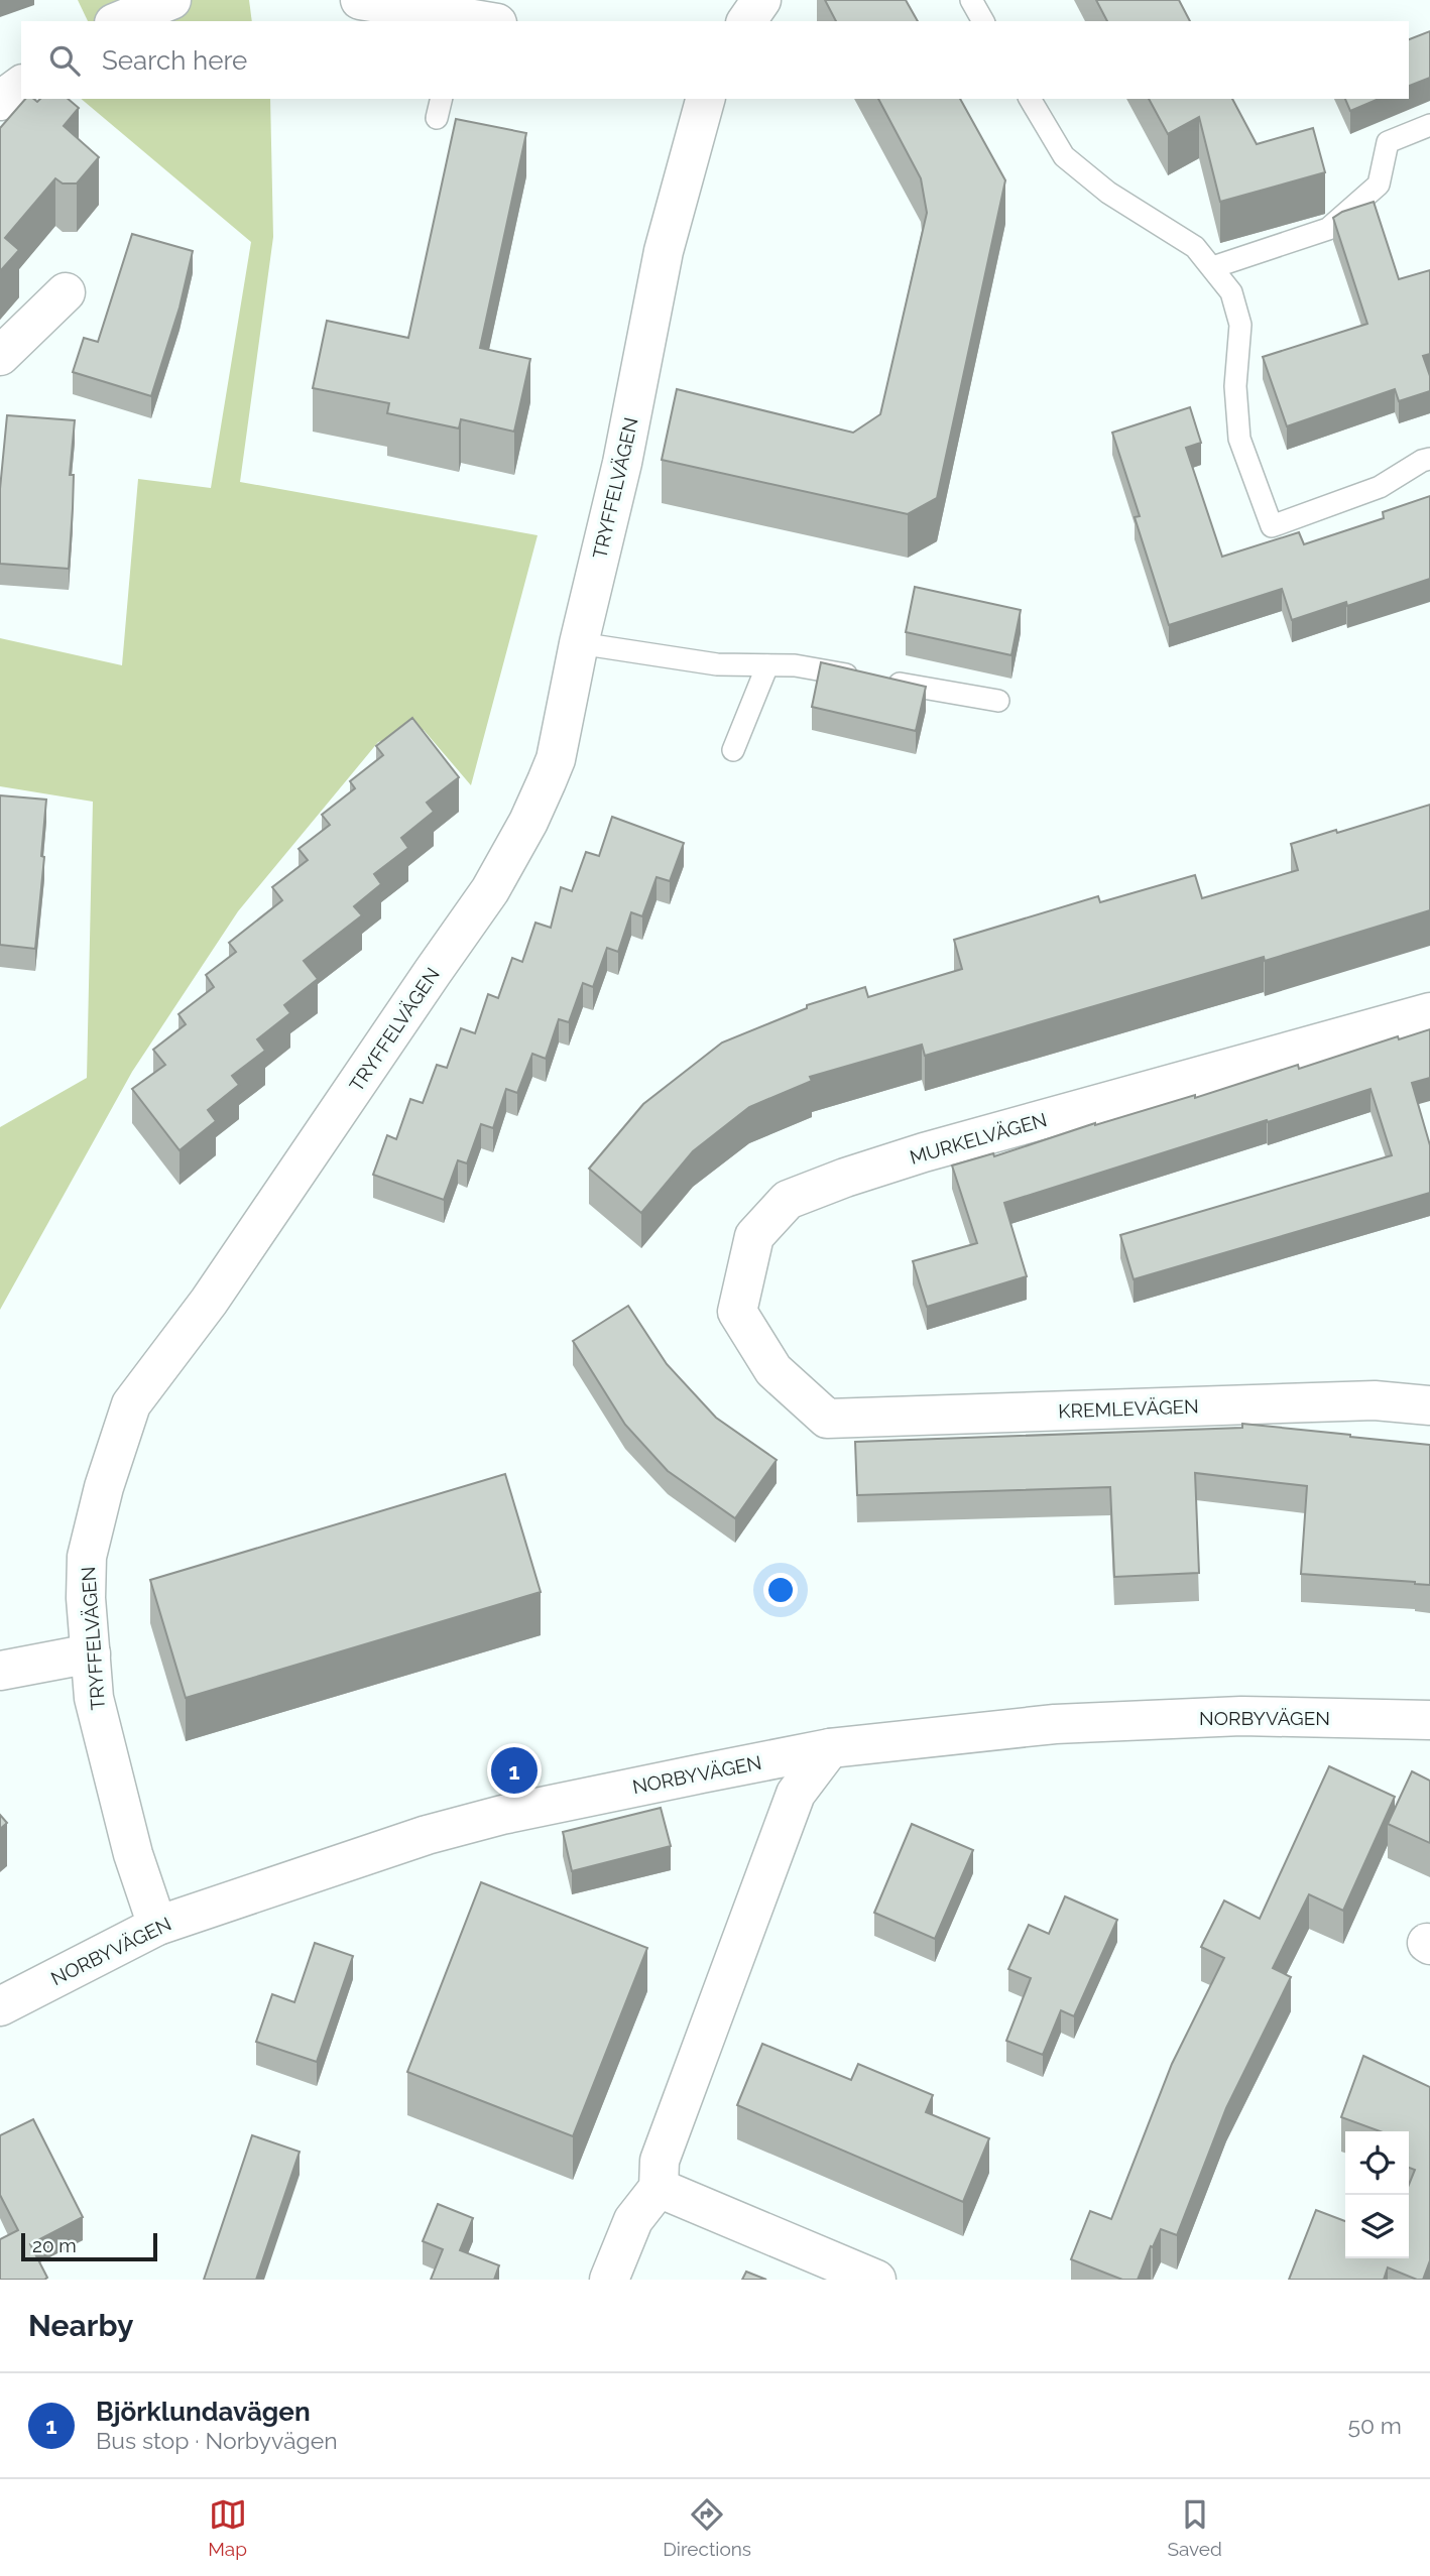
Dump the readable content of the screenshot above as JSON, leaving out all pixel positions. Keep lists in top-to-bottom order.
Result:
{
  "streets": {
    "street": [
      "TRYFFELVÄGEN",
      "MURKELVÄGEN",
      "KREMLEVÄGEN",
      "NORBYVÄGEN"
    ]
  },
  "crossings": [
    ["TRYFFELVÄGEN", "NORBYVÄGEN"],
    ["MURKELVÄGEN", "KREMLEVÄGEN"]
  ],
  "scale_bar": "20 m",
  "page": {
    "search": "Search here",
    "pins": "1",
    "scale": "20 m",
    "heading": "Nearby",
    "list": [
      {
        "mark": "1",
        "name": "Björklundavägen",
        "note": "Bus stop · Norbyvägen",
        "value": "50 m"
      }
    ],
    "nav": ["Map", "Directions", "Saved"]
  }
}
